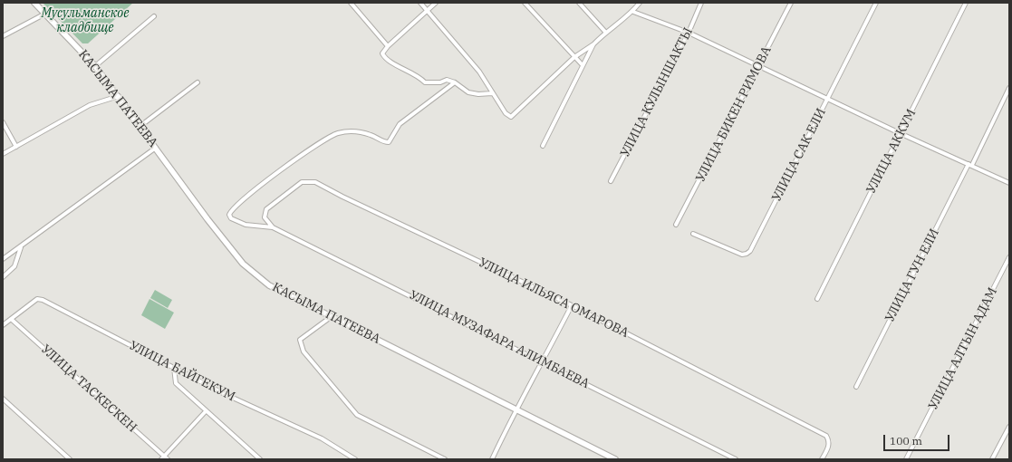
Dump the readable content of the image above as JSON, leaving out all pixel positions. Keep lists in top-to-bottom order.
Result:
{
  "streets": {
    "main road": ["КАСЫМА ПАТЕЕВА"],
    "street": [
      "УЛИЦА КУЛЫНШАКТЫ",
      "УЛИЦА БИКЕН РИМОВА",
      "УЛИЦА АККУМ",
      "УЛИЦА САК ЕЛИ",
      "УЛИЦА ГУН ЕЛИ",
      "УЛИЦА ИЛЬЯСА ОМАРОВА",
      "УЛИЦА МУЗАФАРА АЛИМБАЕВА",
      "УЛИЦА АЛТЫН АДАМ",
      "УЛИЦА БАЙГЕКУМ",
      "УЛИЦА ТАСКЕСКЕН"
    ]
  },
  "crossings": [
    ["УЛИЦА ИЛЬЯСА ОМАРОВА", "УЛИЦА МУЗАФАРА АЛИМБАЕВА"],
    ["УЛИЦА БАЙГЕКУМ", "УЛИЦА ТАСКЕСКЕН"]
  ],
  "parks": ["Мусульманское кладбище"],
  "scale_bar": "100 m"
}
